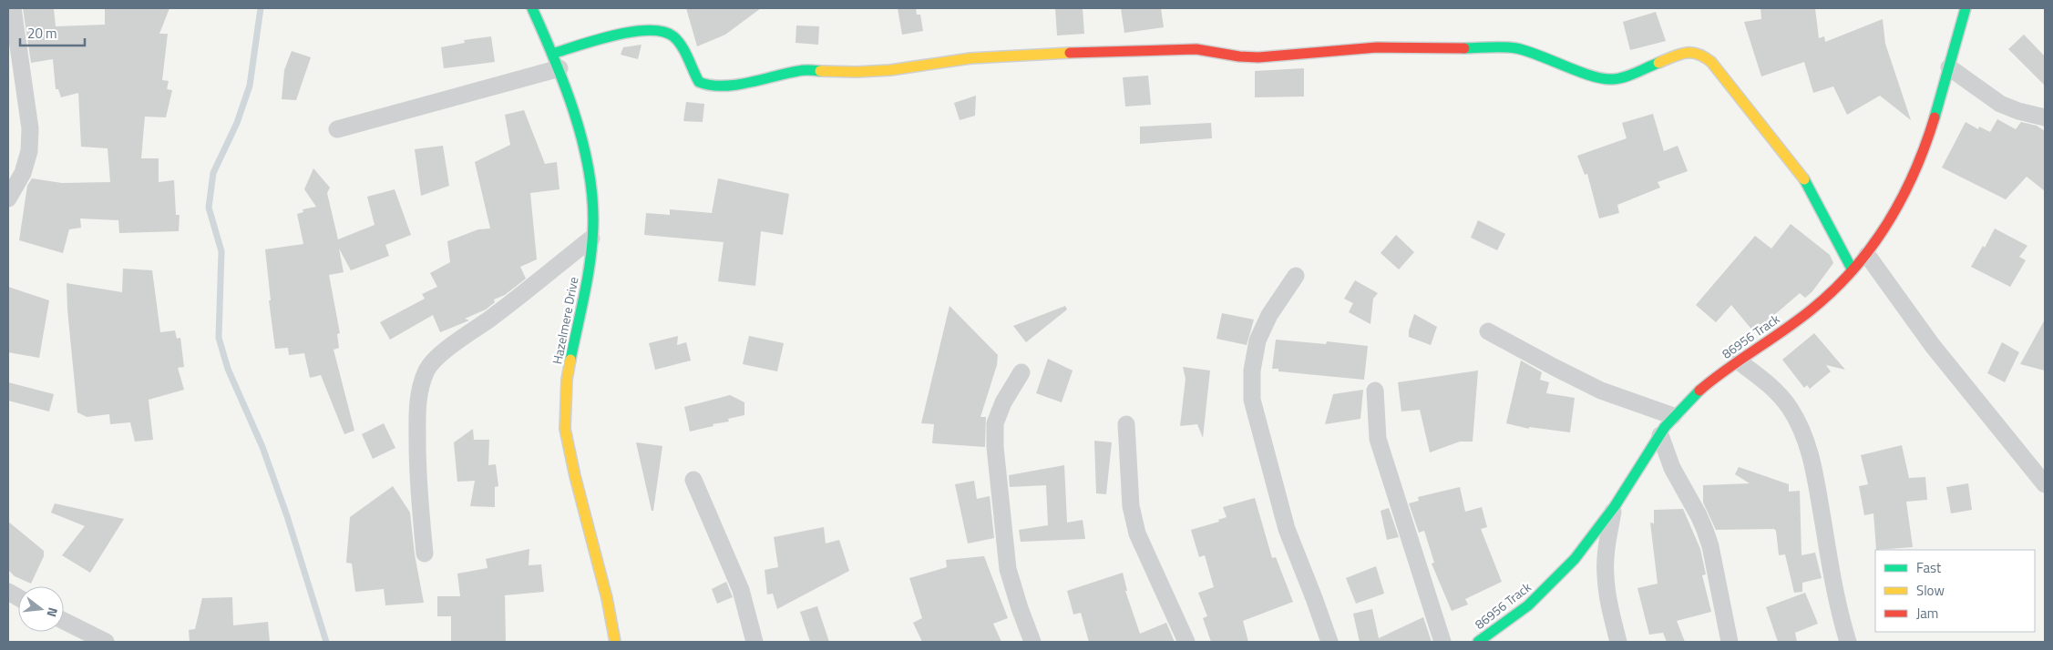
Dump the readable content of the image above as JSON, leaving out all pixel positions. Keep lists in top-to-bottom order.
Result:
{
  "streets": {
    "street": ["Hazelmere Drive", "86956 Track"]
  },
  "legend": ["Fast", "Slow", "Jam"],
  "scale_bar": "20 m",
  "north": "right"
}
